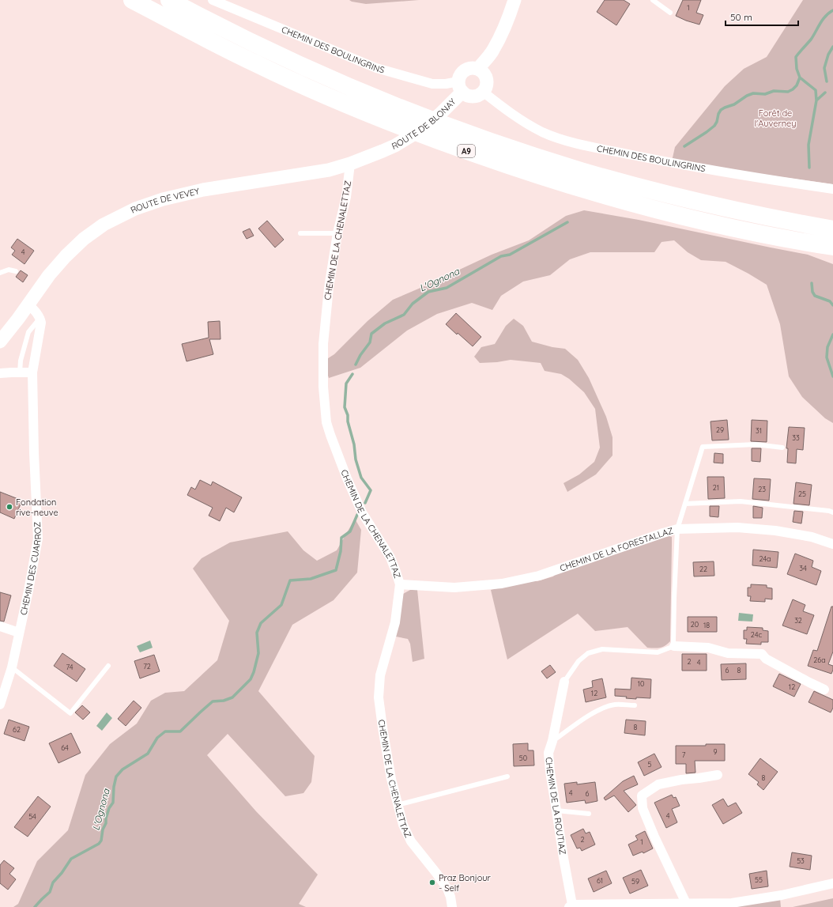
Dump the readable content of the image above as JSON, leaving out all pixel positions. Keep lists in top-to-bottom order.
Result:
{
  "streets": {
    "highway": ["A9"],
    "street": [
      "CHEMIN DES BOULINGRINS",
      "ROUTE DE BLONAY",
      "ROUTE DE VEVEY",
      "CHEMIN DE LA CHENALETTAZ",
      "CHEMIN DE LA FORESTALLAZ",
      "CHEMIN DES CUARROZ",
      "CHEMIN DE LA ROUTIAZ"
    ]
  },
  "crossings": [
    ["CHEMIN DES BOULINGRINS", "ROUTE DE BLONAY"],
    ["ROUTE DE BLONAY", "ROUTE DE VEVEY"],
    ["ROUTE DE VEVEY", "CHEMIN DE LA CHENALETTAZ"],
    ["CHEMIN DE LA CHENALETTAZ", "CHEMIN DE LA FORESTALLAZ"]
  ],
  "water": ["L'Ognona"],
  "parks": ["Forêt de l'Auverney"],
  "places": ["Fondation rive-neuve", "Praz Bonjour - Self"],
  "house_numbers": [
    "1",
    "4",
    "29",
    "31",
    "33",
    "21",
    "23",
    "25",
    "24a",
    "34",
    "22",
    "32",
    "20",
    "18",
    "24c",
    "26a",
    "2",
    "4",
    "72",
    "74",
    "6",
    "8",
    "10",
    "12",
    "12",
    "8",
    "62",
    "64",
    "9",
    "7",
    "50",
    "5",
    "8",
    "4",
    "6",
    "4",
    "54",
    "2",
    "1",
    "53",
    "55",
    "61",
    "59"
  ],
  "scale_bar": "50 m"
}
